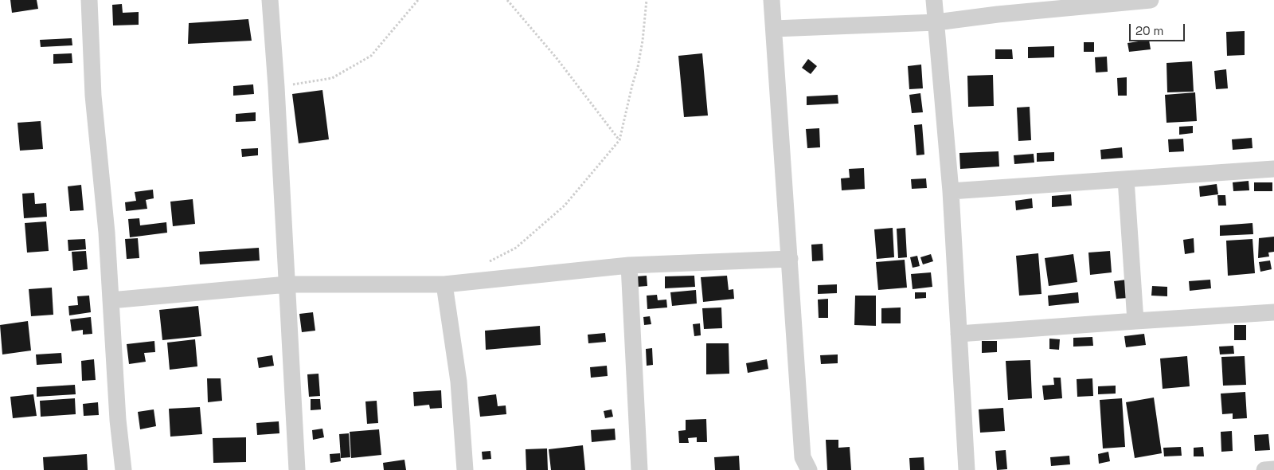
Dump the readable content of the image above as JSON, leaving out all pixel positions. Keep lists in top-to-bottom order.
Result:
{
  "scale_bar": "20 m"
}
